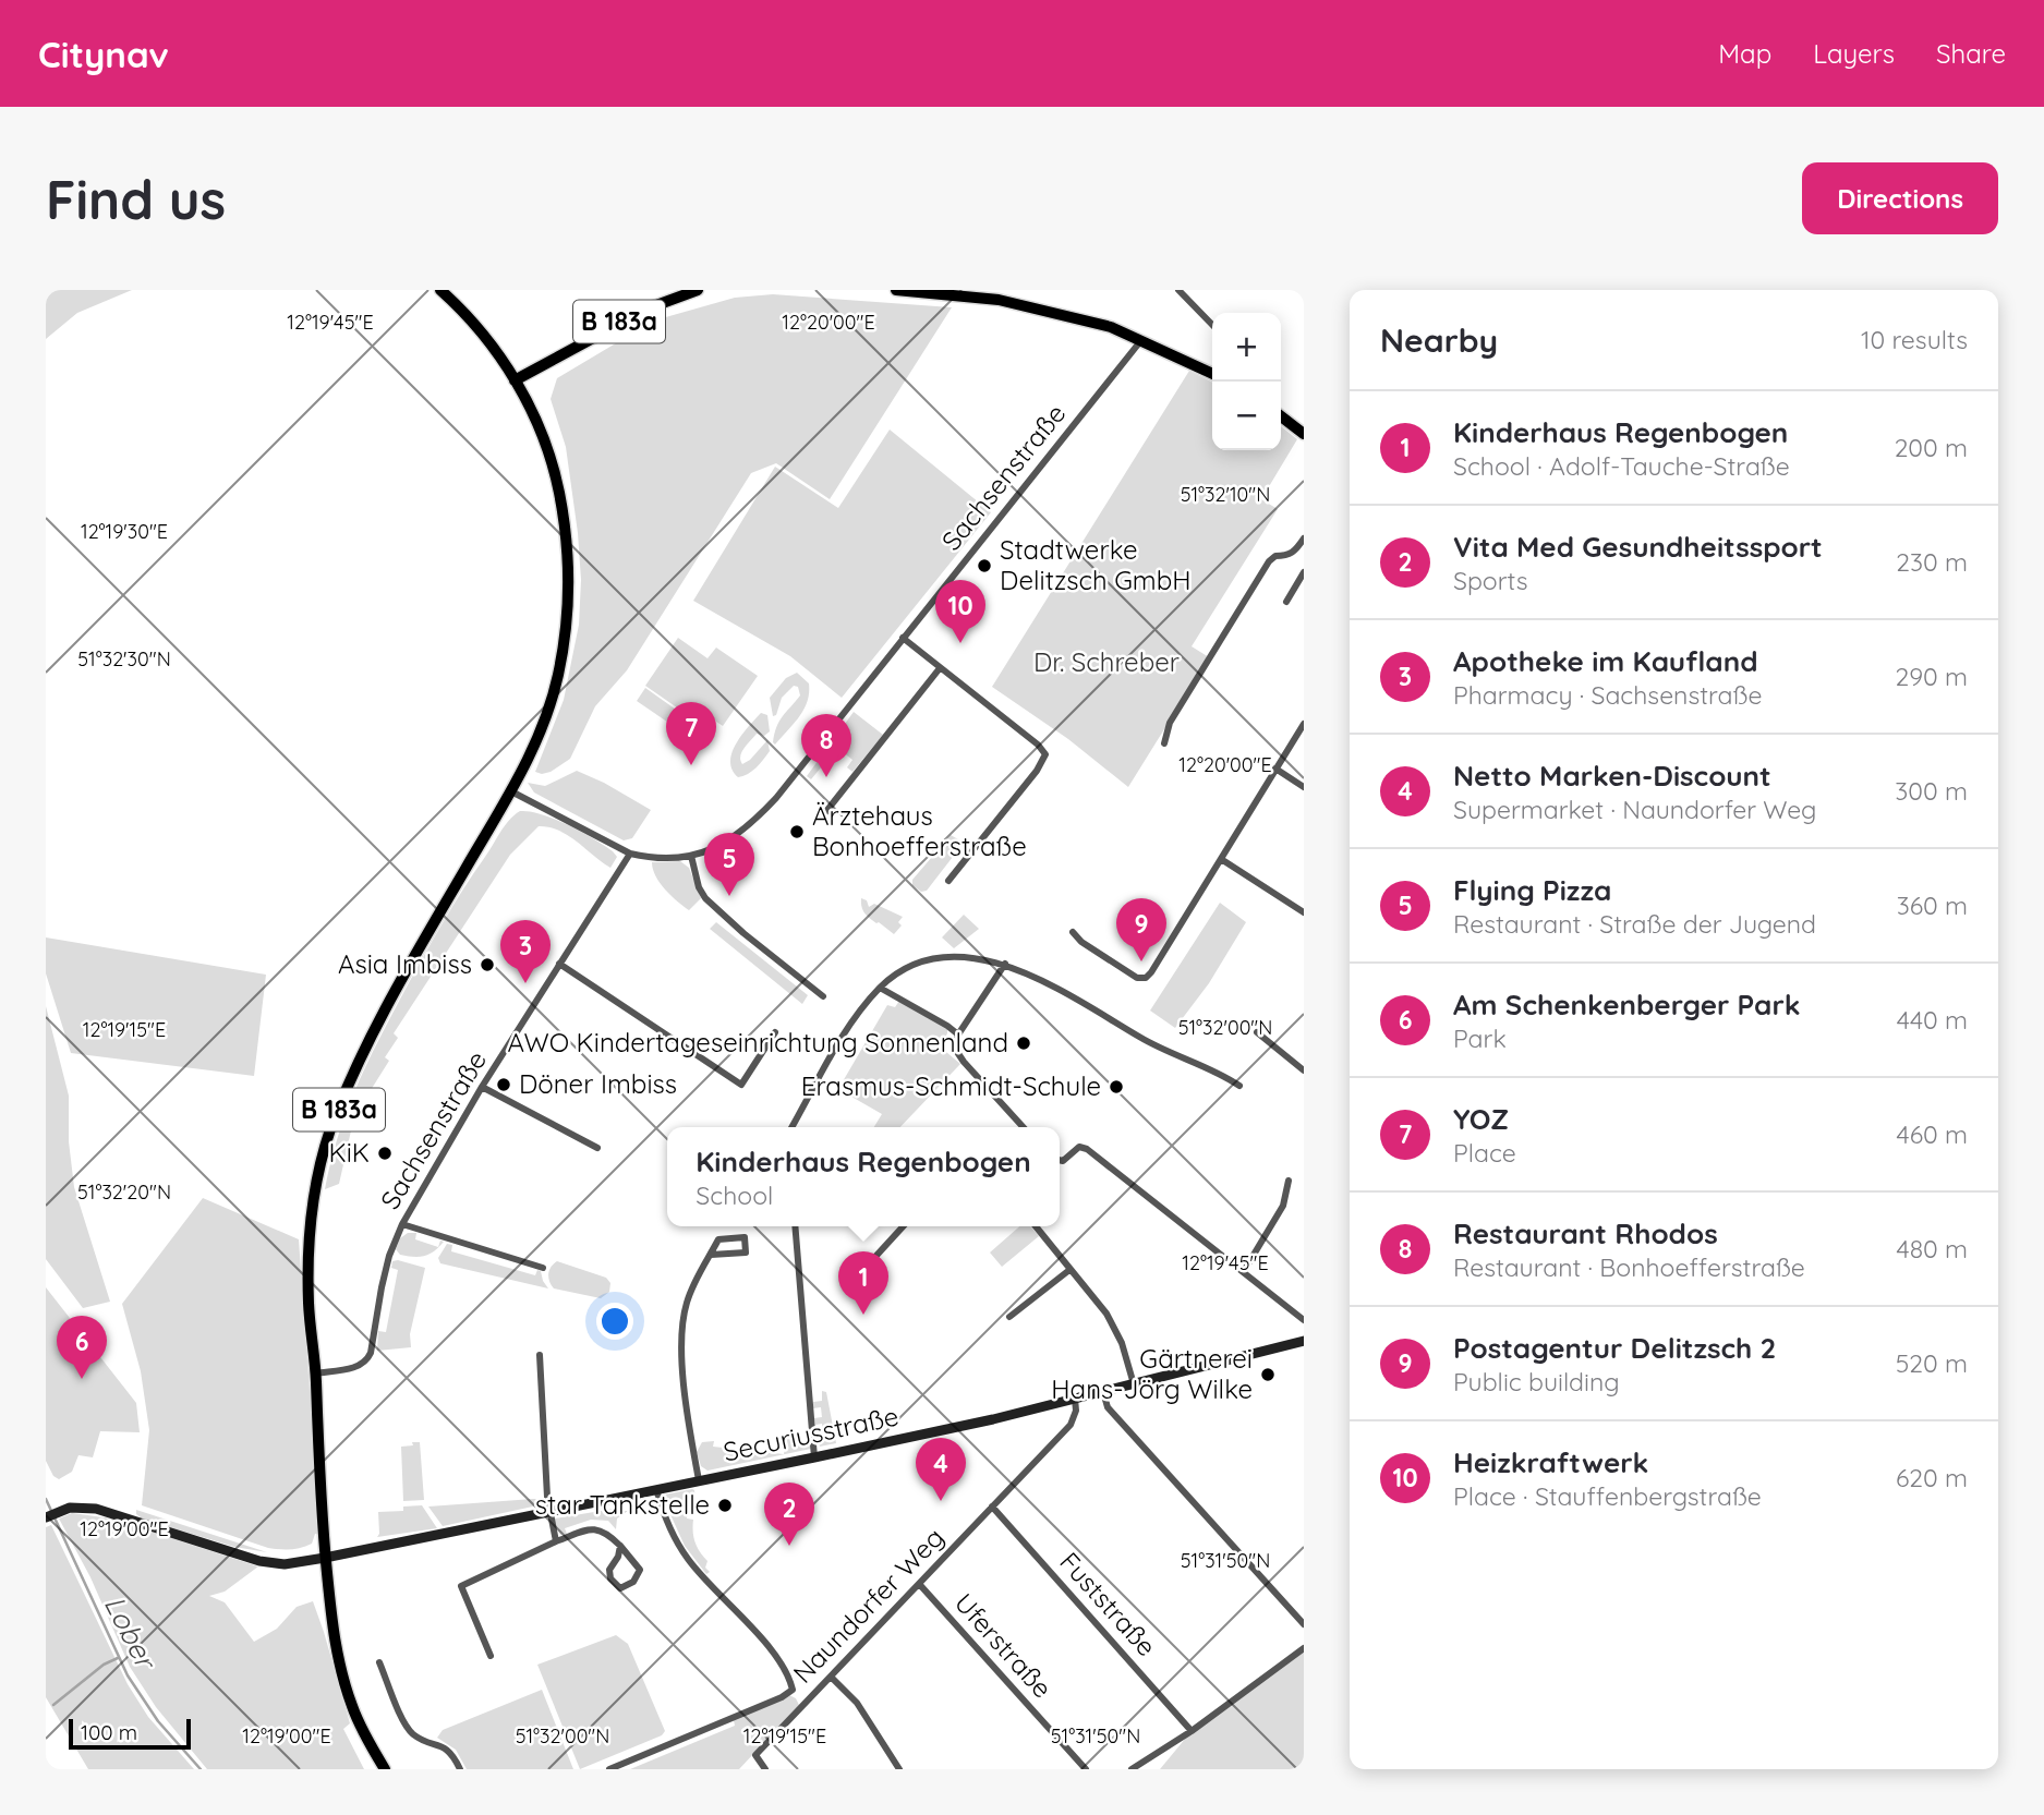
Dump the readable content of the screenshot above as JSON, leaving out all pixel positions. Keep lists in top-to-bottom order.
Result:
{
  "streets": {
    "main road": ["B 183a"],
    "street": [
      "Sachsenstraße",
      "Securiusstraße",
      "Fuststraße",
      "Naundorfer Weg",
      "Uferstraße"
    ]
  },
  "crossings": [
    ["B 183a", "Sachsenstraße"],
    ["B 183a", "Securiusstraße"],
    ["Securiusstraße", "Naundorfer Weg"],
    ["Fuststraße", "Naundorfer Weg"],
    ["Naundorfer Weg", "Uferstraße"]
  ],
  "water": ["Lober"],
  "parks": ["Dr. Schreber"],
  "places": [
    "Stadtwerke Delitzsch GmbH",
    "Ärztehaus Bonhoefferstraße",
    "Asia Imbiss",
    "AWO Kindertageseinrichtung Sonnenland",
    "Döner Imbiss",
    "Erasmus-Schmidt-Schule",
    "KiK",
    "Gärtnerei Hans-Jörg Wilke",
    "star Tankstelle"
  ],
  "scale_bar": "100 m",
  "page": {
    "header": "Citynav",
    "nav": ["Map", "Layers", "Share"],
    "buttons": "Directions",
    "title": "Find us",
    "heading": ["Nearby", "10 results"],
    "map_buttons": ["+", "−"],
    "list": [
      {
        "mark": "1",
        "name": "Kinderhaus Regenbogen",
        "note": "School · Adolf-Tauche-Straße",
        "value": "200 m"
      },
      {
        "mark": "2",
        "name": "Vita Med Gesundheitssport",
        "note": "Sports",
        "value": "230 m"
      },
      {
        "mark": "3",
        "name": "Apotheke im Kaufland",
        "note": "Pharmacy · Sachsenstraße",
        "value": "290 m"
      },
      {
        "mark": "4",
        "name": "Netto Marken-Discount",
        "note": "Supermarket · Naundorfer Weg",
        "value": "300 m"
      },
      {
        "mark": "5",
        "name": "Flying Pizza",
        "note": "Restaurant · Straße der Jugend",
        "value": "360 m"
      },
      {
        "mark": "6",
        "name": "Am Schenkenberger Park",
        "note": "Park",
        "value": "440 m"
      },
      {
        "mark": "7",
        "name": "YOZ",
        "note": "Place",
        "value": "460 m"
      },
      {
        "mark": "8",
        "name": "Restaurant Rhodos",
        "note": "Restaurant · Bonhoefferstraße",
        "value": "480 m"
      },
      {
        "mark": "9",
        "name": "Postagentur Delitzsch 2",
        "note": "Public building",
        "value": "520 m"
      },
      {
        "mark": "10",
        "name": "Heizkraftwerk",
        "note": "Place · Stauffenbergstraße",
        "value": "620 m"
      }
    ],
    "pins": [
      "10",
      "7",
      "8",
      "5",
      "9",
      "3",
      "1",
      "6",
      "4",
      "2"
    ],
    "popup": ["Kinderhaus Regenbogen", "School"],
    "scale": "100 m"
  },
  "coordinates": [
    "12°20'00\"E",
    "12°19'45\"E",
    "51°32'10\"N",
    "12°19'30\"E",
    "51°32'30\"N",
    "51°32'00\"N",
    "12°19'15\"E",
    "51°32'20\"N",
    "12°19'00\"E",
    "51°31'50\"N"
  ]
}
